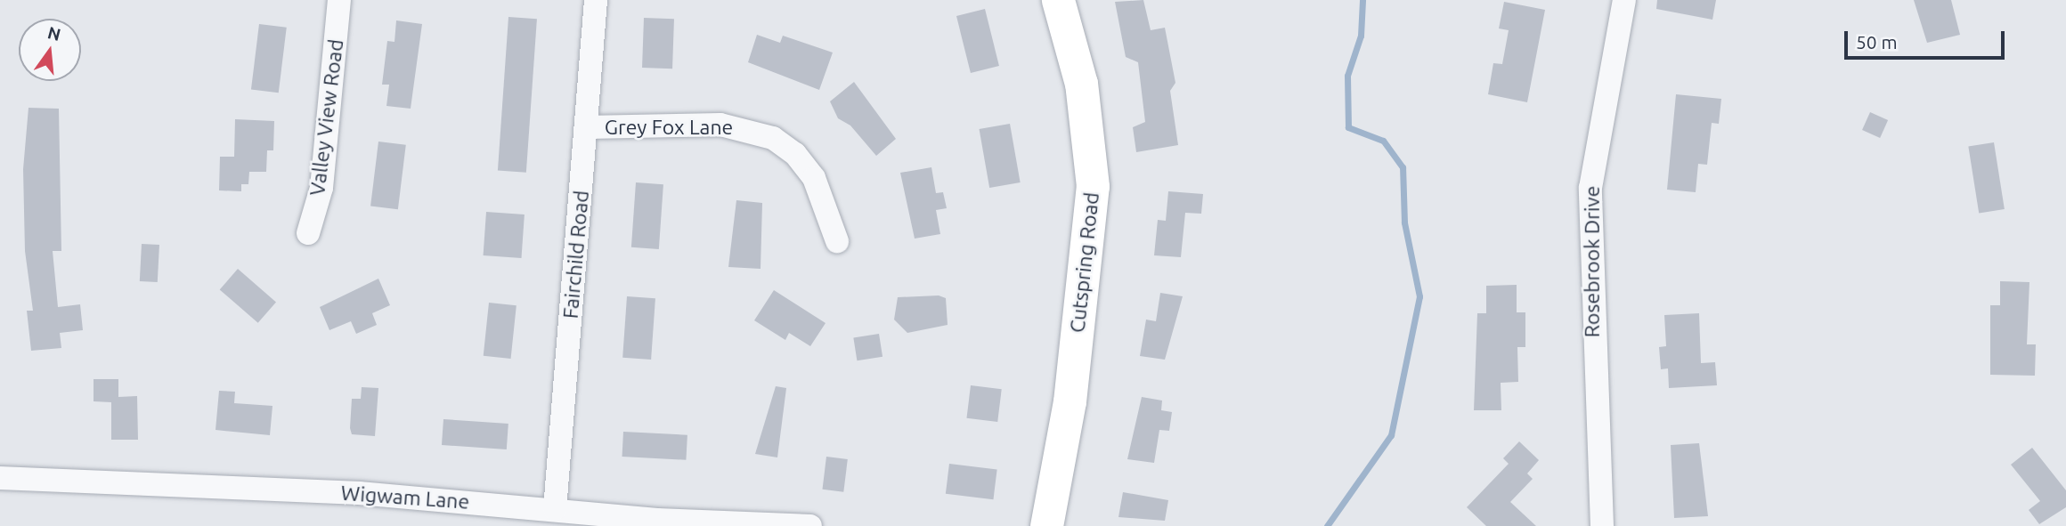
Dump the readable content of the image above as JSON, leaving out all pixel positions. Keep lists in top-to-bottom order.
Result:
{
  "streets": {
    "street": [
      "Valley View Road",
      "Grey Fox Lane",
      "Fairchild Road",
      "Rosebrook Drive",
      "Cutspring Road",
      "Wigwam Lane"
    ]
  },
  "crossings": [
    ["Grey Fox Lane", "Fairchild Road"],
    ["Fairchild Road", "Wigwam Lane"]
  ],
  "scale_bar": "50 m",
  "north": "top"
}
